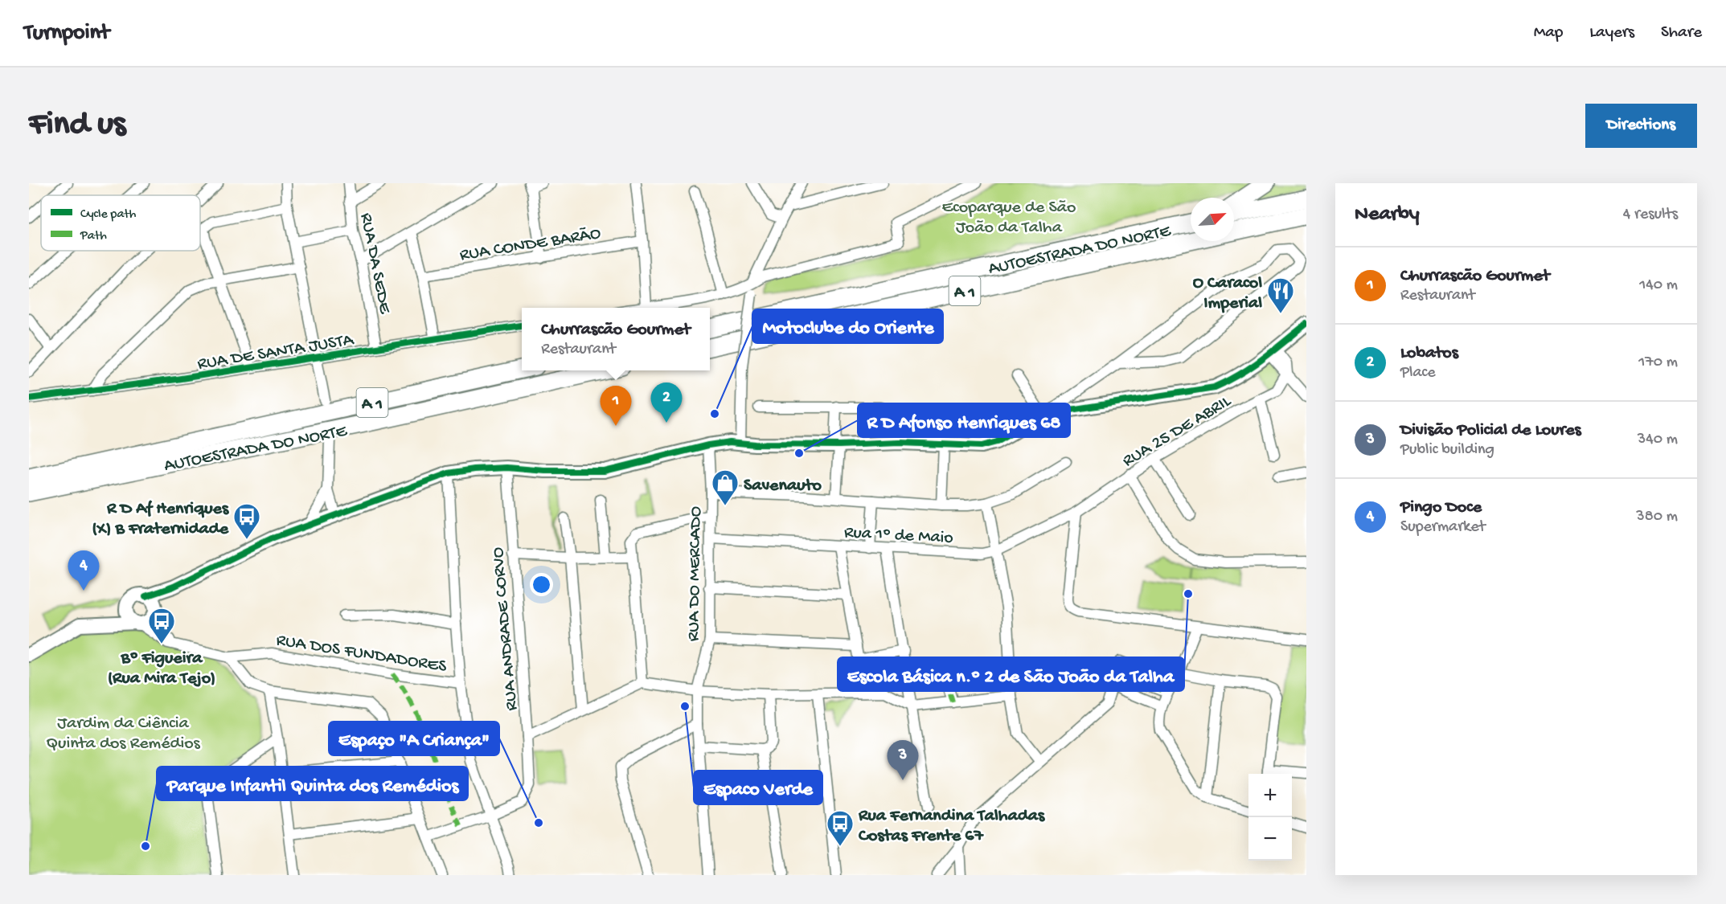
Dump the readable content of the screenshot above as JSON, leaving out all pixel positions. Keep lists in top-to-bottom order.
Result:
{
  "streets": {
    "highway": ["AUTOESTRADA DO NORTE", "A 1"],
    "street": [
      "RUA CONDE BARÃO",
      "RUA DA SEDE",
      "RUA DE SANTA JUSTA",
      "RUA 25 DE ABRIL",
      "Rua 1º de Maio",
      "RUA DO MERCADO",
      "RUA ANDRADE CORVO",
      "RUA DOS FUNDADORES"
    ]
  },
  "crossings": [
    ["RUA DA SEDE", "RUA DE SANTA JUSTA"],
    ["RUA 25 DE ABRIL", "Rua 1º de Maio"],
    ["Rua 1º de Maio", "RUA DO MERCADO"]
  ],
  "parks": ["Ecoparque de São João da Talha", "Jardim da Ciência Quinta dos Remédios"],
  "places": {
    "restaurant": ["O Caracol Imperial"],
    "other": [
      "Motoclube do Oriente",
      "R D Afonso Henriques 68",
      "Escola Básica n.º 2 de São João da Talha",
      "Espaco Verde",
      "Espaço \"A Criança\"",
      "Parque Infantil Quinta dos Remédios"
    ],
    "shop": ["Savenauto"],
    "bus stop": ["R D Af Henriques (X) B Fraternidade", "Bº Figueira (Rua Mira Tejo)", "Rua Fernandina Talhadas Costas Frente 67"]
  },
  "legend": ["Cycle path", "Path"],
  "north": "top right",
  "page": {
    "header": "Turnpoint",
    "nav": ["Map", "Layers", "Share"],
    "buttons": "Directions",
    "title": "Find us",
    "heading": ["Nearby", "4 results"],
    "list": [
      {
        "mark": "1",
        "name": "Churrascão Gourmet",
        "note": "Restaurant",
        "value": "140 m"
      },
      {
        "mark": "2",
        "name": "Lobatos",
        "note": "Place",
        "value": "170 m"
      },
      {
        "mark": "3",
        "name": "Divisão Policial de Loures",
        "note": "Public building",
        "value": "340 m"
      },
      {
        "mark": "4",
        "name": "Pingo Doce",
        "note": "Supermarket",
        "value": "380 m"
      }
    ],
    "popup": ["Churrascão Gourmet", "Restaurant"],
    "pins": [
      "2",
      "1",
      "4",
      "3"
    ],
    "map_buttons": ["+", "−"]
  }
}
